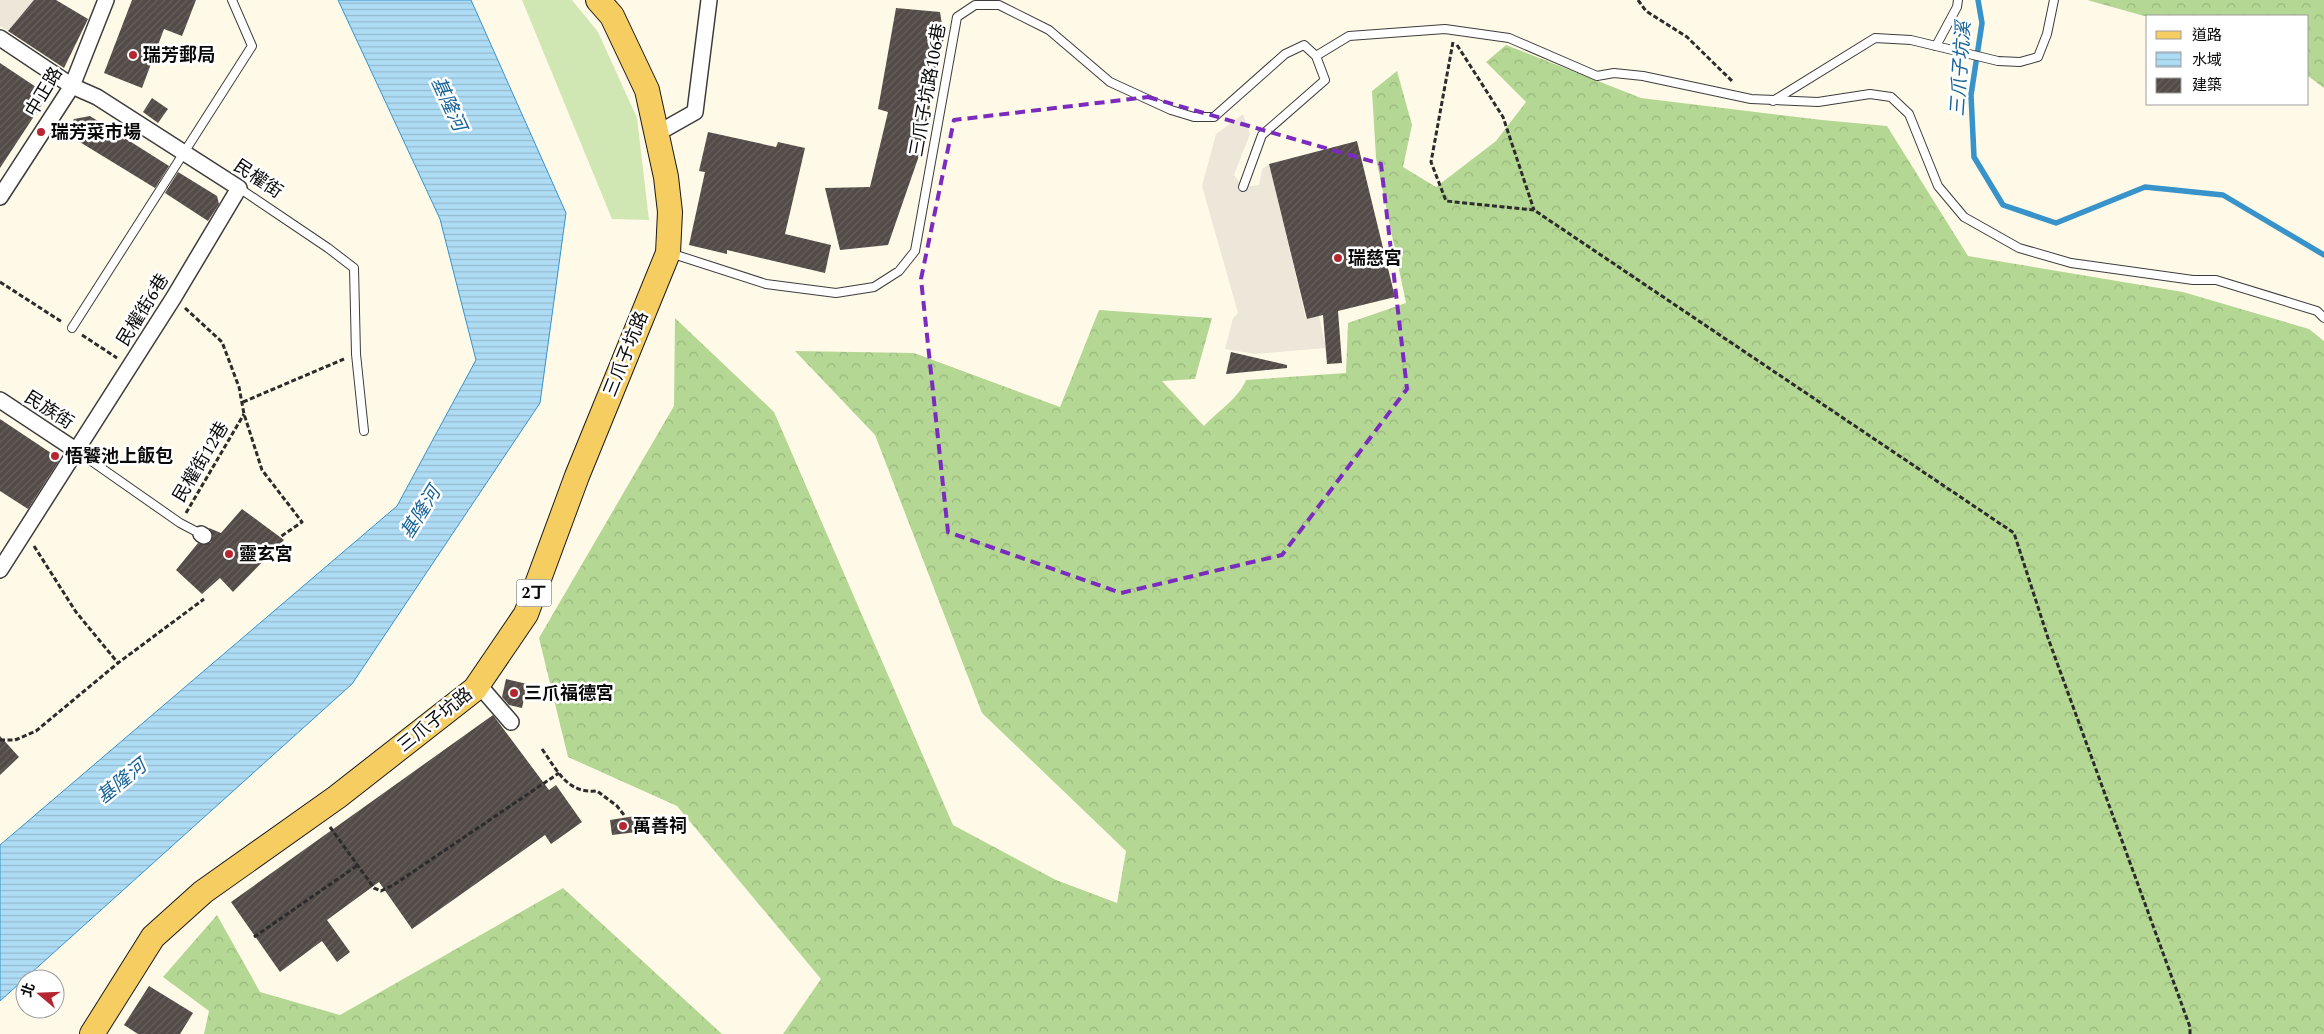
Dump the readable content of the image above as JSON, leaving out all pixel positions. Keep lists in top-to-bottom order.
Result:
{
  "streets": {
    "main road": ["三爪子坑路", "2丁"],
    "street": [
      "中正路",
      "民權街",
      "民權街6巷",
      "民族街"
    ],
    "lane": ["三爪子坑路106巷"],
    "path": ["民權街12巷"]
  },
  "crossings": [
    ["三爪子坑路106巷", "三爪子坑路"],
    ["中正路", "民權街"],
    ["民權街", "民權街6巷"],
    ["民權街6巷", "民族街"]
  ],
  "water": ["三爪子坑溪", "基隆河"],
  "places": [
    "瑞芳郵局",
    "瑞芳菜市場",
    "瑞慈宮",
    "悟饕池上飯包",
    "靈玄宮",
    "三爪福德宮",
    "萬善祠"
  ],
  "legend": ["道路", "水域", "建築"],
  "north": "left"
}
